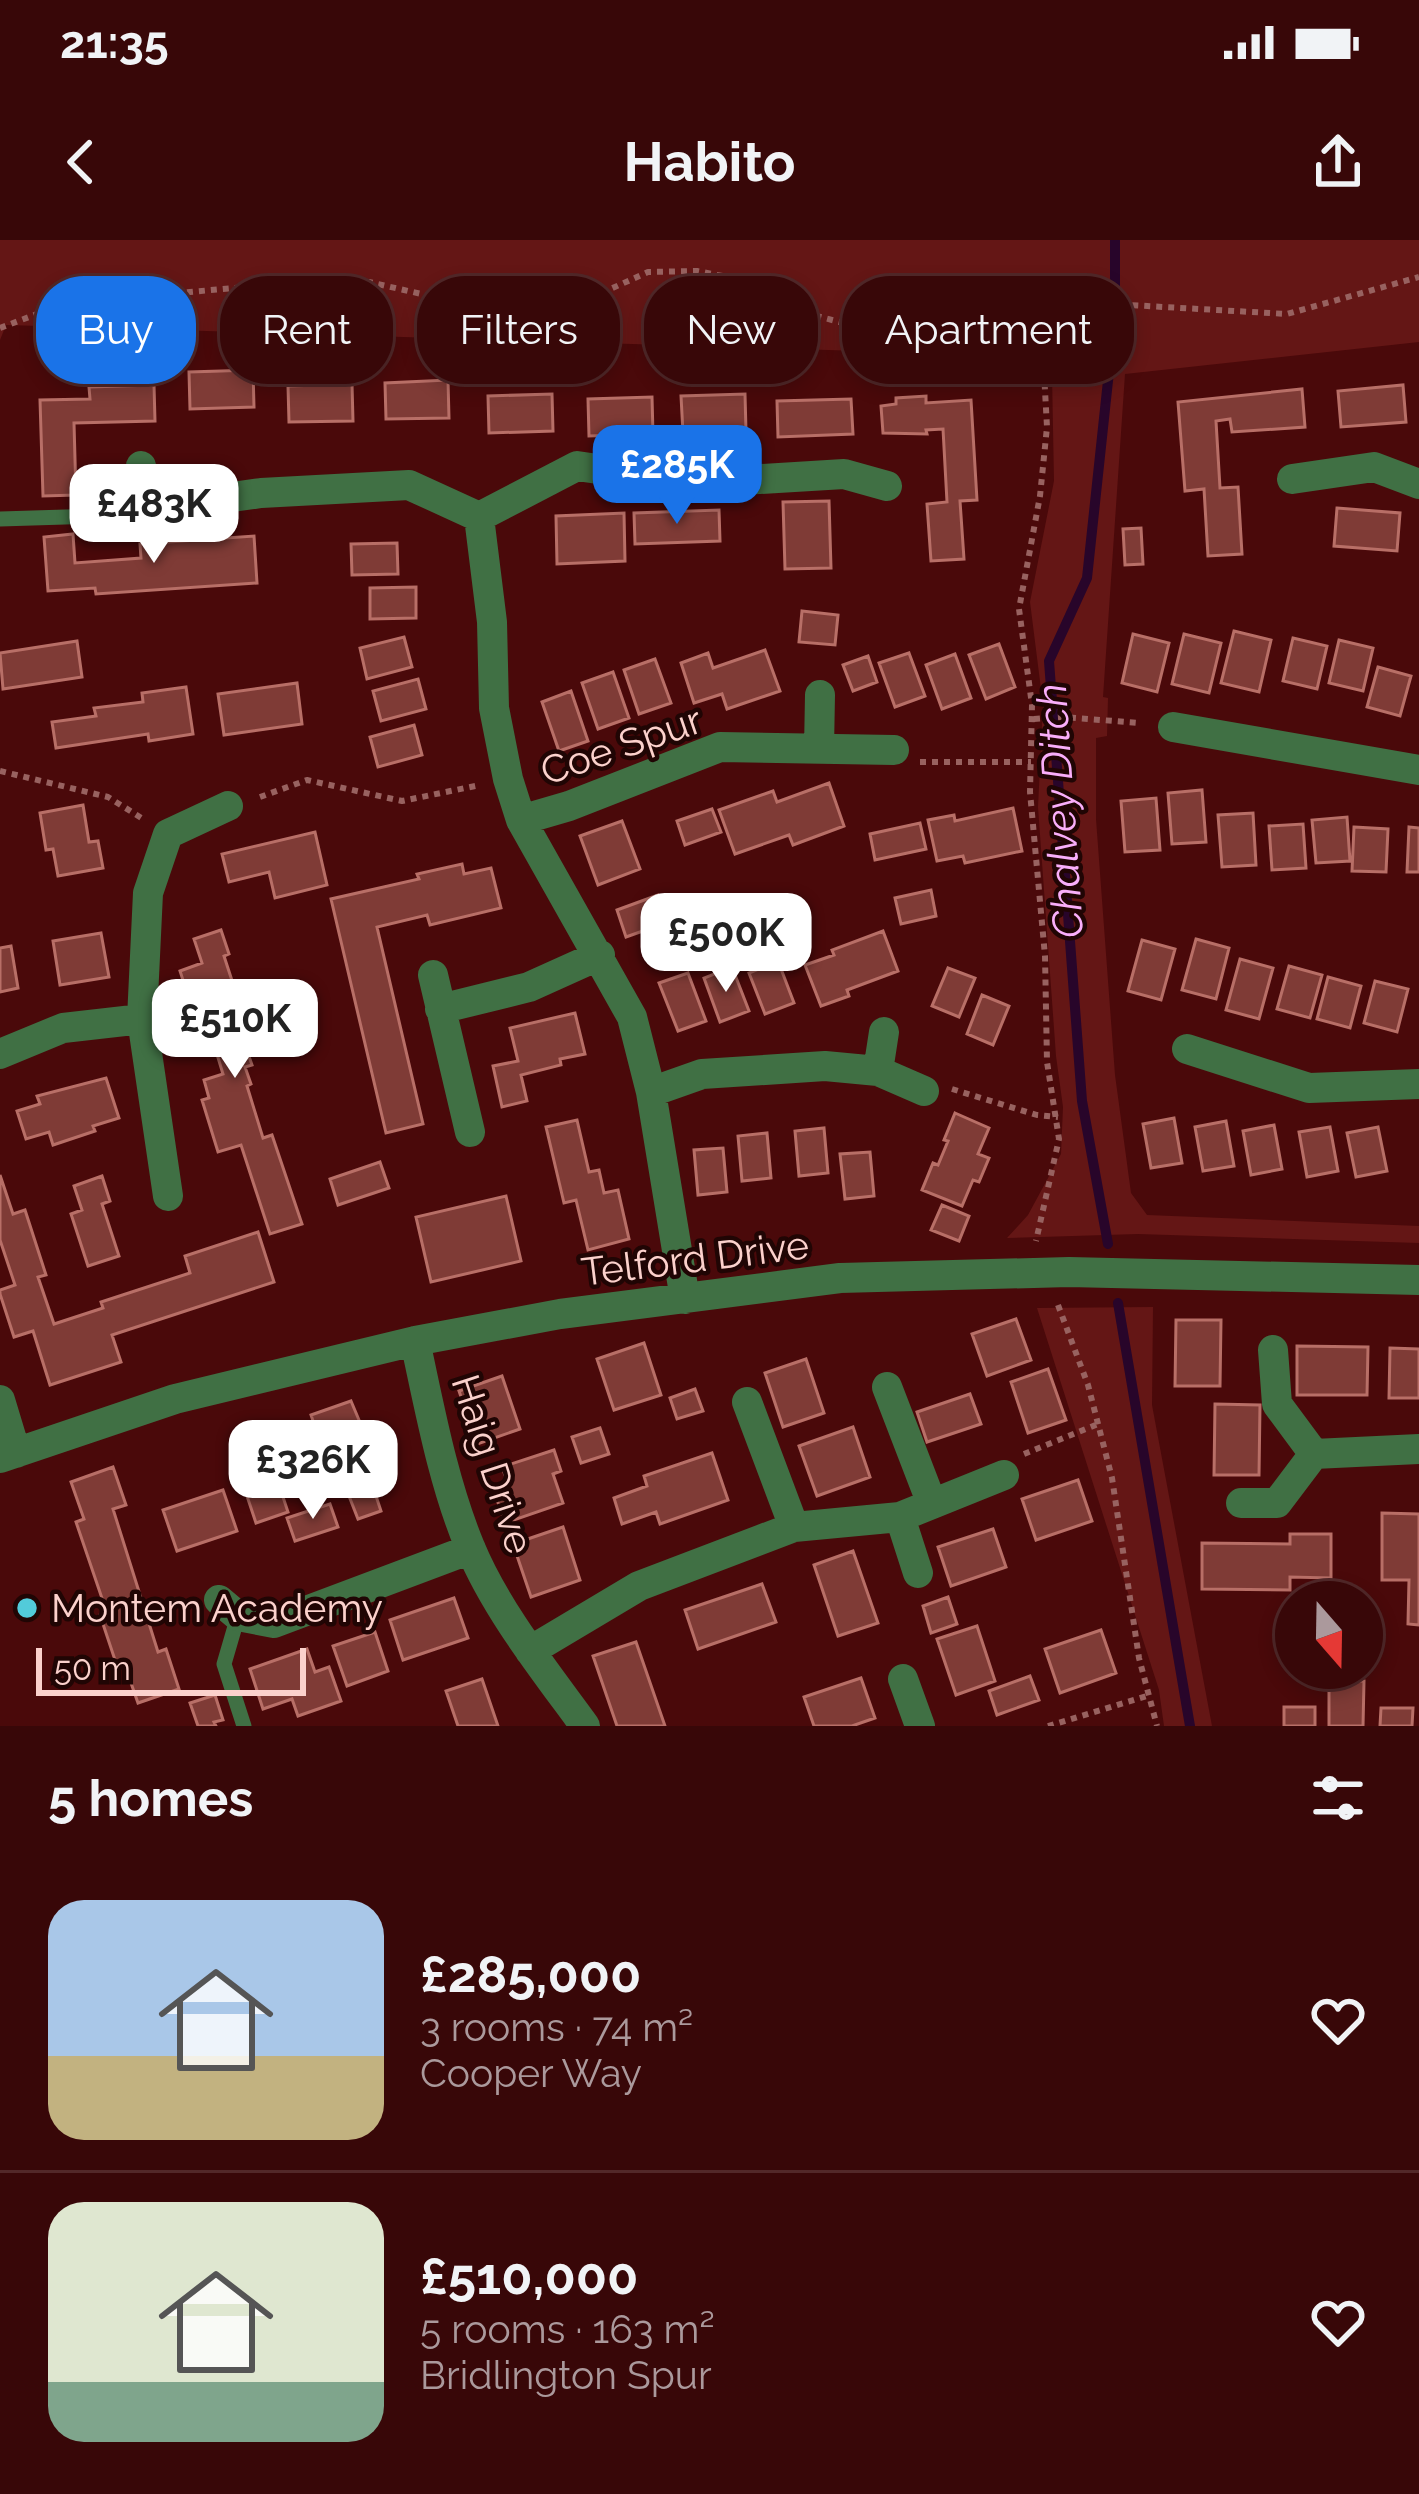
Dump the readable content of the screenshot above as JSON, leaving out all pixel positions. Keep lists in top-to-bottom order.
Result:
{
  "streets": {
    "street": ["Coe Spur", "Telford Drive", "Haig Drive"]
  },
  "crossings": [
    ["Telford Drive", "Haig Drive"]
  ],
  "water": ["Chalvey Ditch"],
  "places": ["Montem Academy"],
  "scale_bar": "50 m",
  "north": "bottom",
  "page": {
    "status": "21:35",
    "header": "Habito",
    "chip": [
      "Buy",
      "Rent",
      "Filters",
      "New",
      "Apartment"
    ],
    "price": [
      "£285K",
      "£483K",
      "£500K",
      "£510K",
      "£326K"
    ],
    "scale": "50 m",
    "heading": "5 homes",
    "list": [
      {
        "name": "£285,000",
        "note": "3 rooms · 74 m² · Cooper Way"
      },
      {
        "name": "£510,000",
        "note": "5 rooms · 163 m² · Bridlington Spur"
      }
    ]
  }
}
